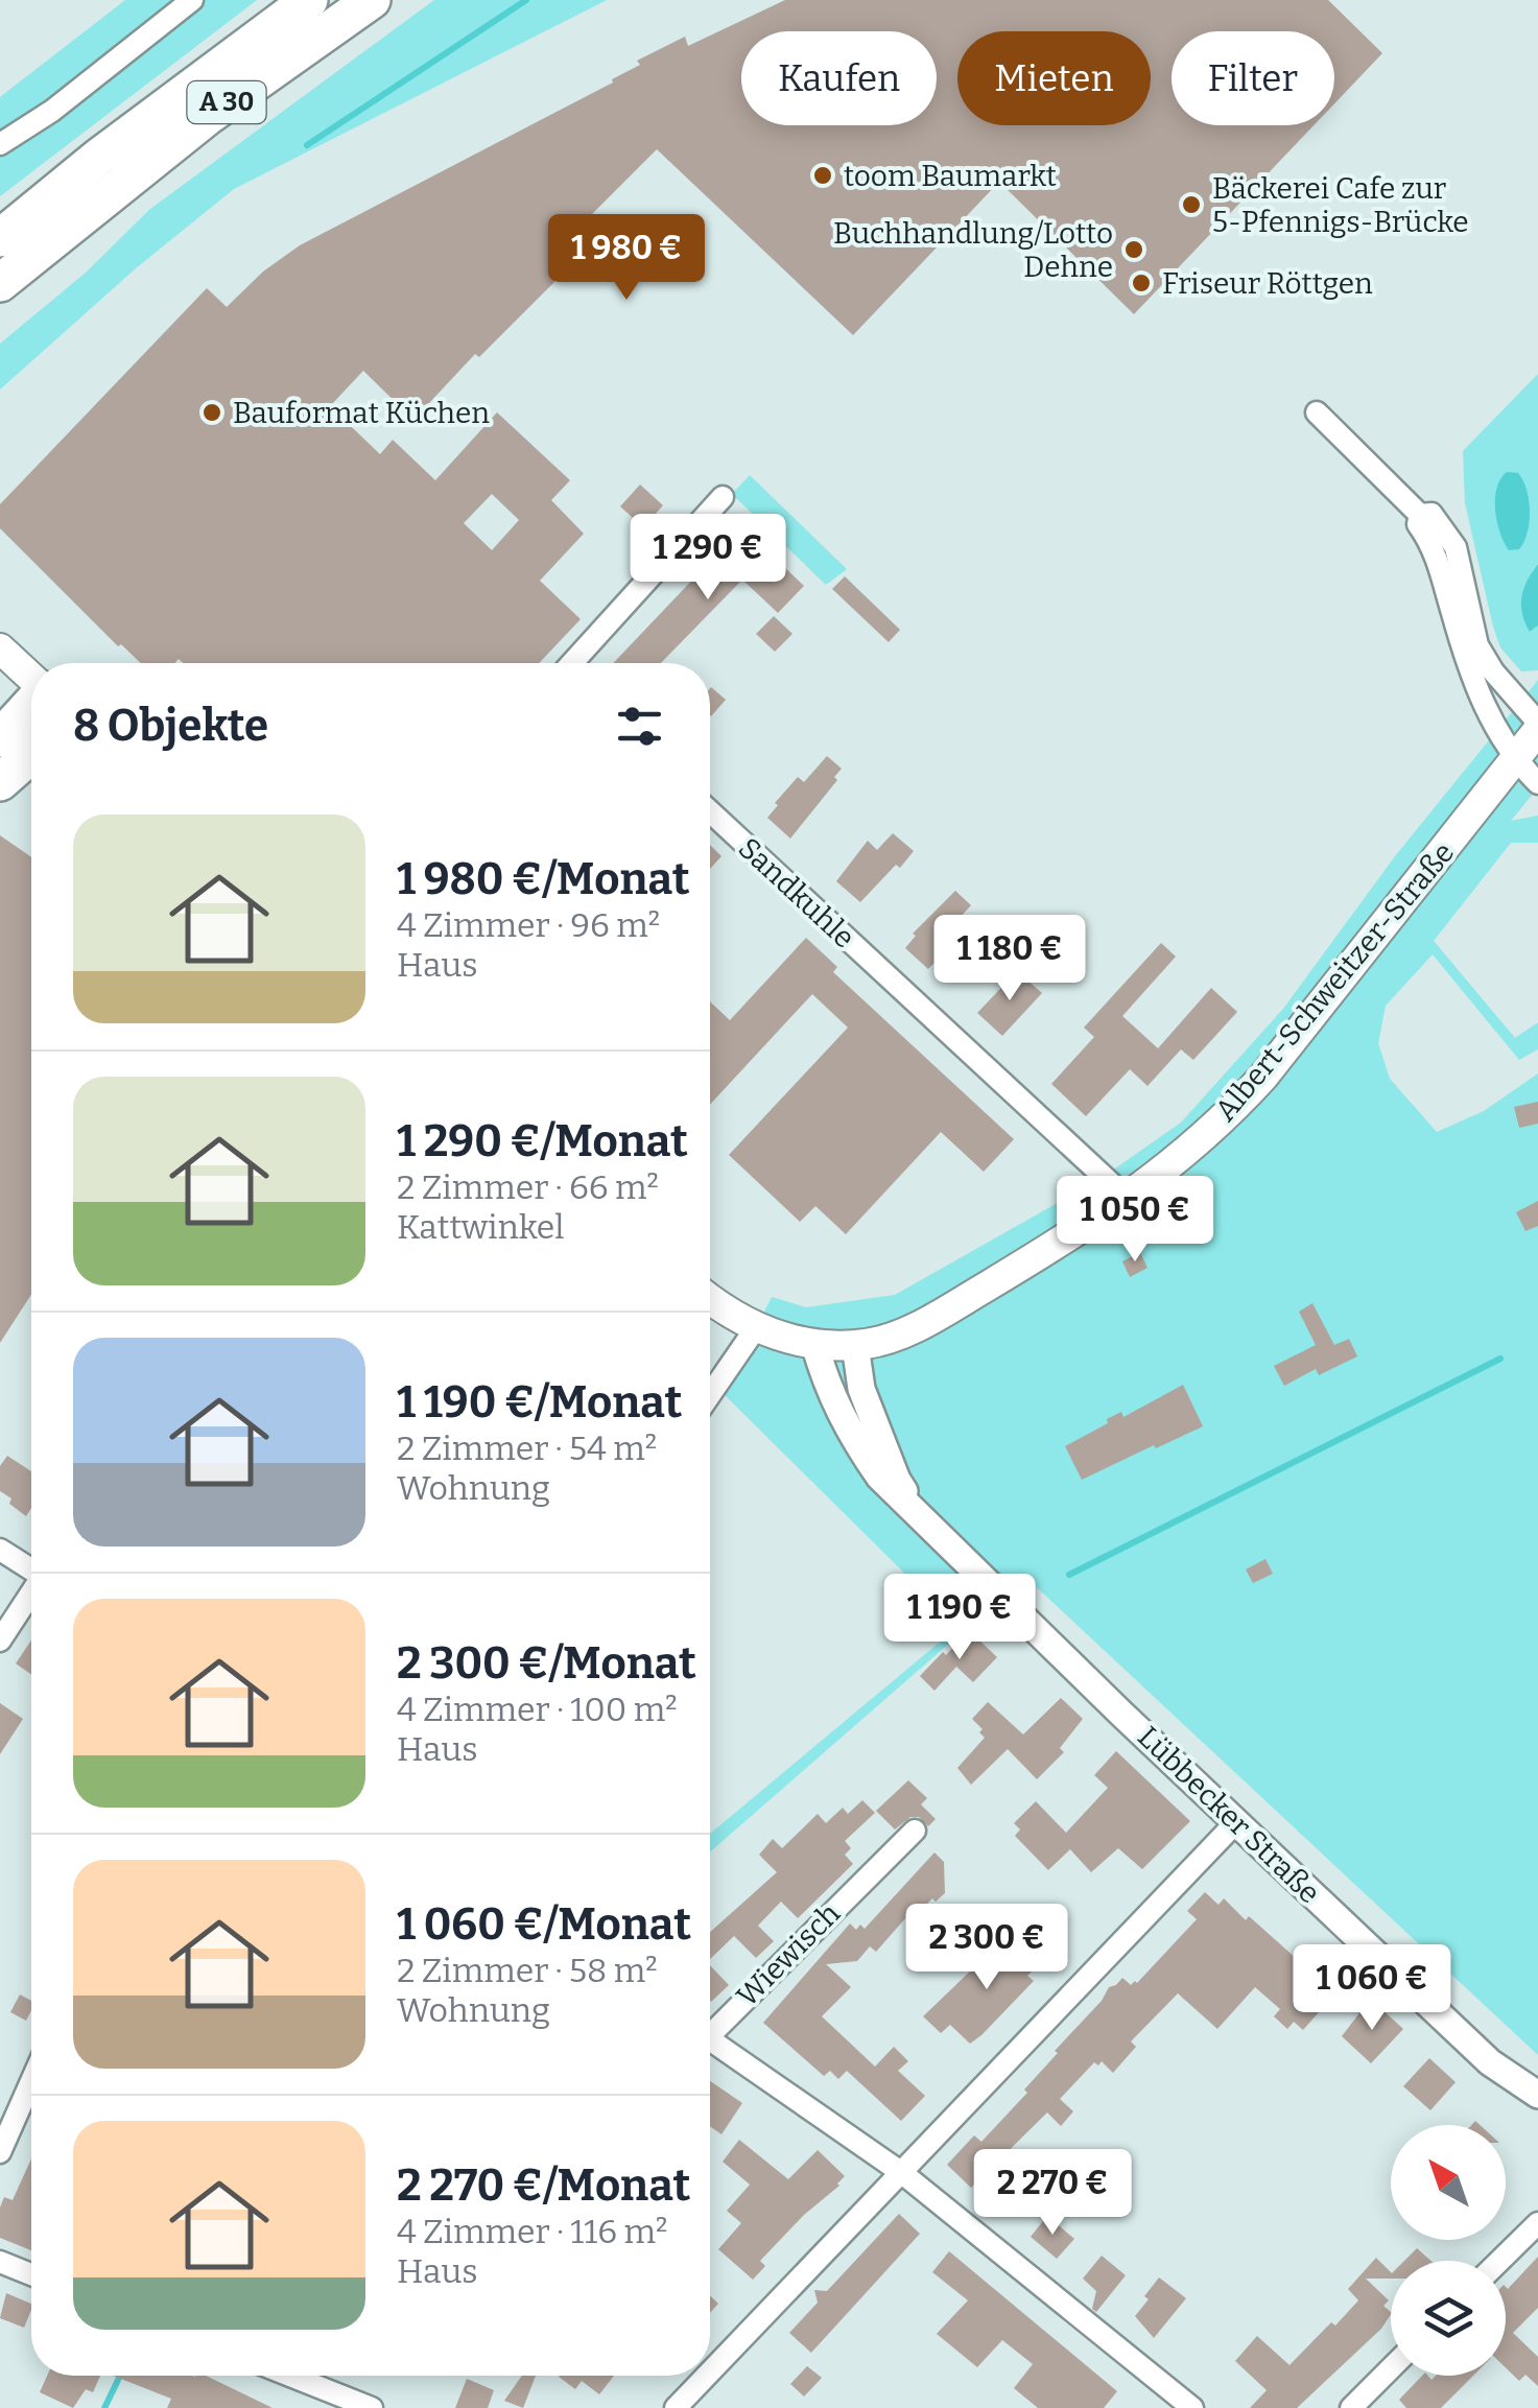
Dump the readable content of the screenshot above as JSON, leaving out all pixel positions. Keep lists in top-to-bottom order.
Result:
{
  "streets": {
    "highway": ["A 30"],
    "main road": ["Albert-Schweitzer-Straße"],
    "street": ["Sandkuhle", "Lübbecker Straße", "Wiewisch"]
  },
  "crossings": [
    ["Sandkuhle", "Albert-Schweitzer-Straße"],
    ["Albert-Schweitzer-Straße", "Lübbecker Straße"]
  ],
  "places": [
    "toom Baumarkt",
    "Bäckerei Cafe zur 5-Pfennigs-Brücke",
    "Buchhandlung/Lotto Dehne",
    "Friseur Röttgen",
    "Bauformat Küchen"
  ],
  "north": "top left",
  "page": {
    "chip": ["Kaufen", "Mieten", "Filter"],
    "price": [
      "1 980 €",
      "1 290 €",
      "1 180 €",
      "1 050 €",
      "1 190 €",
      "2 300 €",
      "1 060 €",
      "2 270 €"
    ],
    "heading": "8 Objekte",
    "list": [
      {
        "name": "1 980 €/Monat",
        "note": "4 Zimmer · 96 m² · Haus"
      },
      {
        "name": "1 290 €/Monat",
        "note": "2 Zimmer · 66 m² · Kattwinkel"
      },
      {
        "name": "1 190 €/Monat",
        "note": "2 Zimmer · 54 m² · Wohnung"
      },
      {
        "name": "2 300 €/Monat",
        "note": "4 Zimmer · 100 m² · Haus"
      },
      {
        "name": "1 060 €/Monat",
        "note": "2 Zimmer · 58 m² · Wohnung"
      },
      {
        "name": "2 270 €/Monat",
        "note": "4 Zimmer · 116 m² · Haus"
      }
    ]
  }
}
